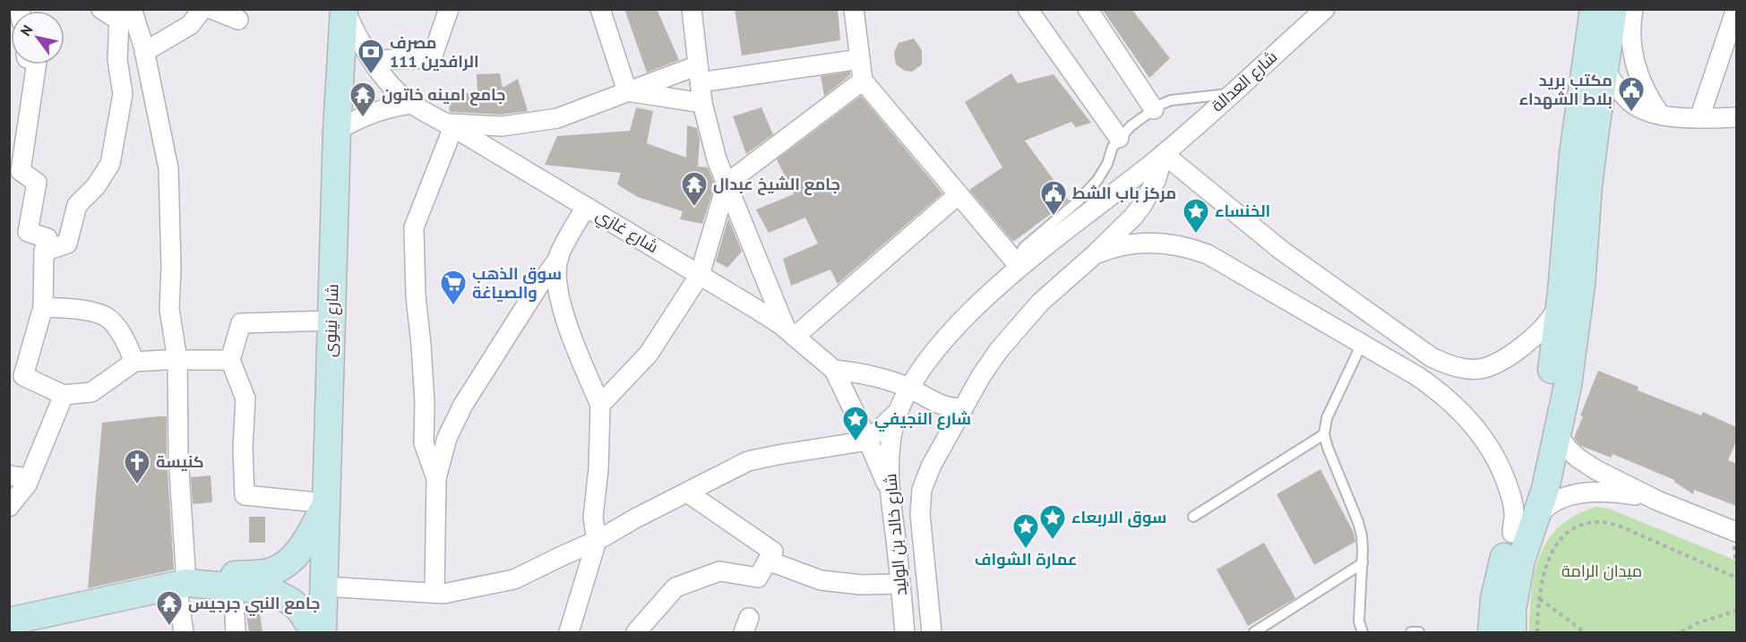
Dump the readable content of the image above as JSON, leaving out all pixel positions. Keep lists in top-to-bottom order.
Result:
{
  "streets": {
    "main road": ["شارع نينوى"],
    "street": ["شارع العدالة", "شارع غازي", "شارع خالد بن الوليد"]
  },
  "crossings": [
    ["شارع العدالة", "شارع خالد بن الوليد"],
    ["شارع غازي", "شارع نينوى"],
    ["شارع غازي", "شارع خالد بن الوليد"]
  ],
  "parks": ["ميدان الرامة"],
  "places": {
    "bank": ["مصرف الرافدين 111"],
    "public building": ["مكتب بريد بلاط الشهداء", "مركز باب الشط"],
    "temple": ["جامع امينه خاتون", "جامع الشيخ عبدال", "جامع النبي جرجيس"],
    "place": [
      "الخنساء",
      "شارع النجيفي",
      "سوق الاربعاء",
      "عمارة الشواف"
    ],
    "supermarket": ["سوق الذهب والصياغة"],
    "church": ["كنيسة"]
  },
  "north": "top left"
}
